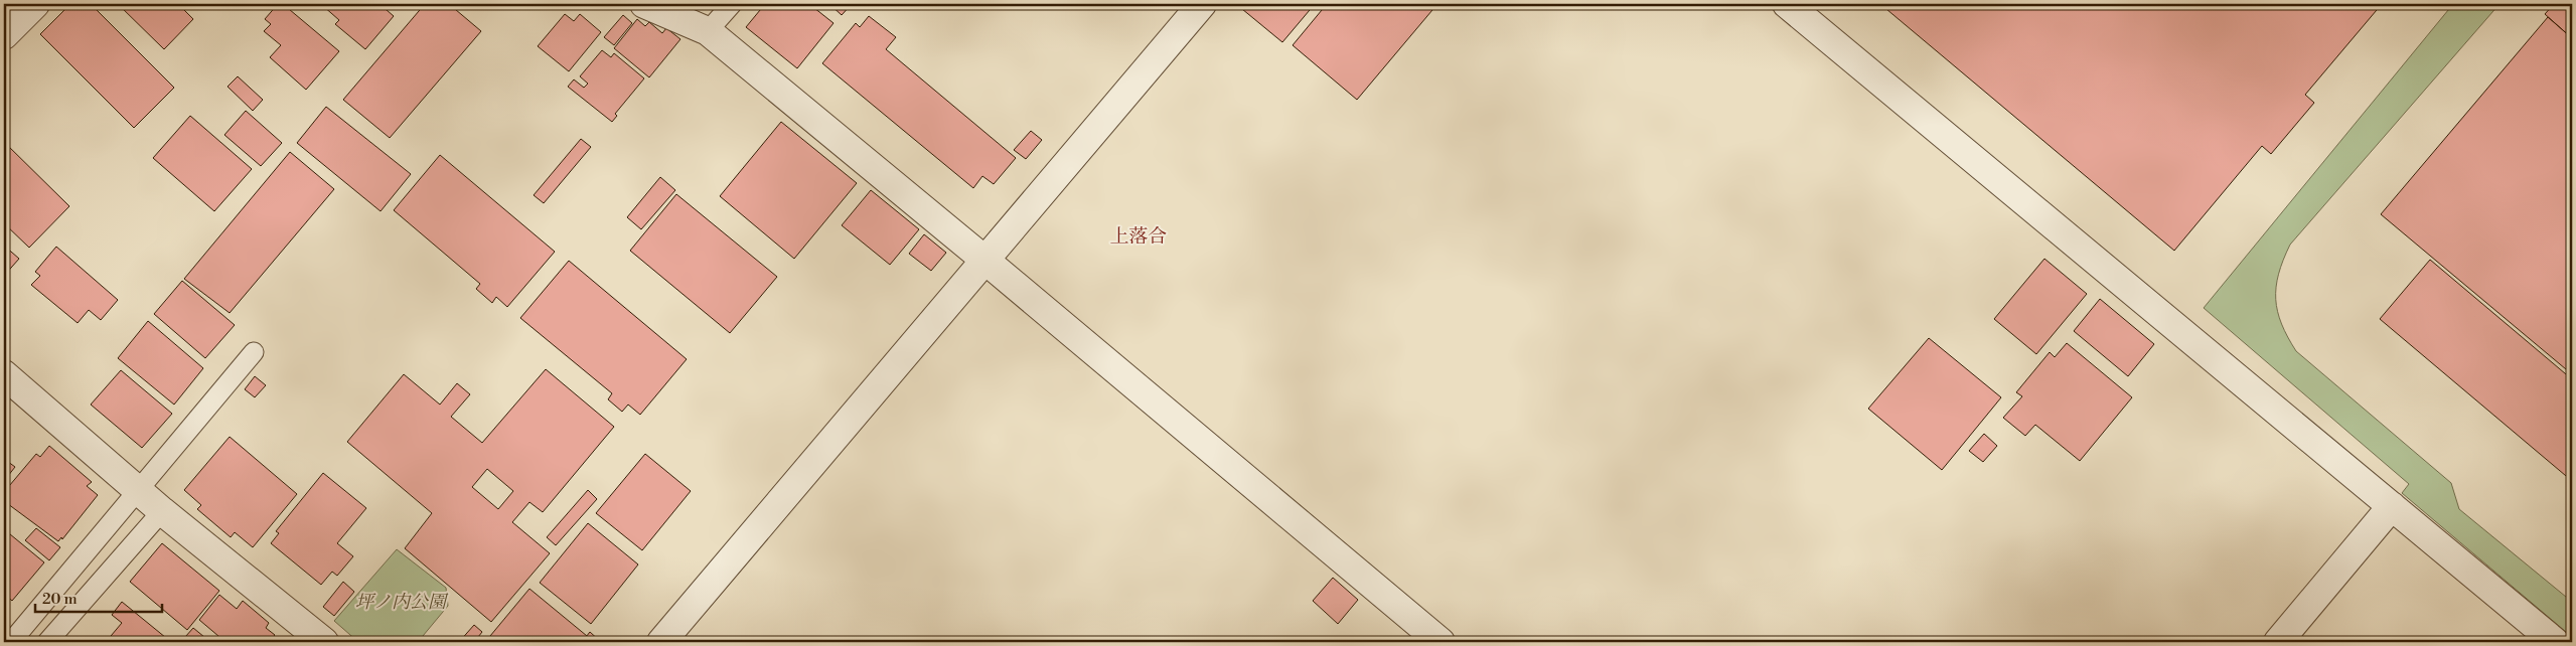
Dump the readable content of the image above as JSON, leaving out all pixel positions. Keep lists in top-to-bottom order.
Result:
{
  "districts": ["上落合"],
  "parks": ["坪ノ内公園"],
  "scale_bar": "20 m"
}
